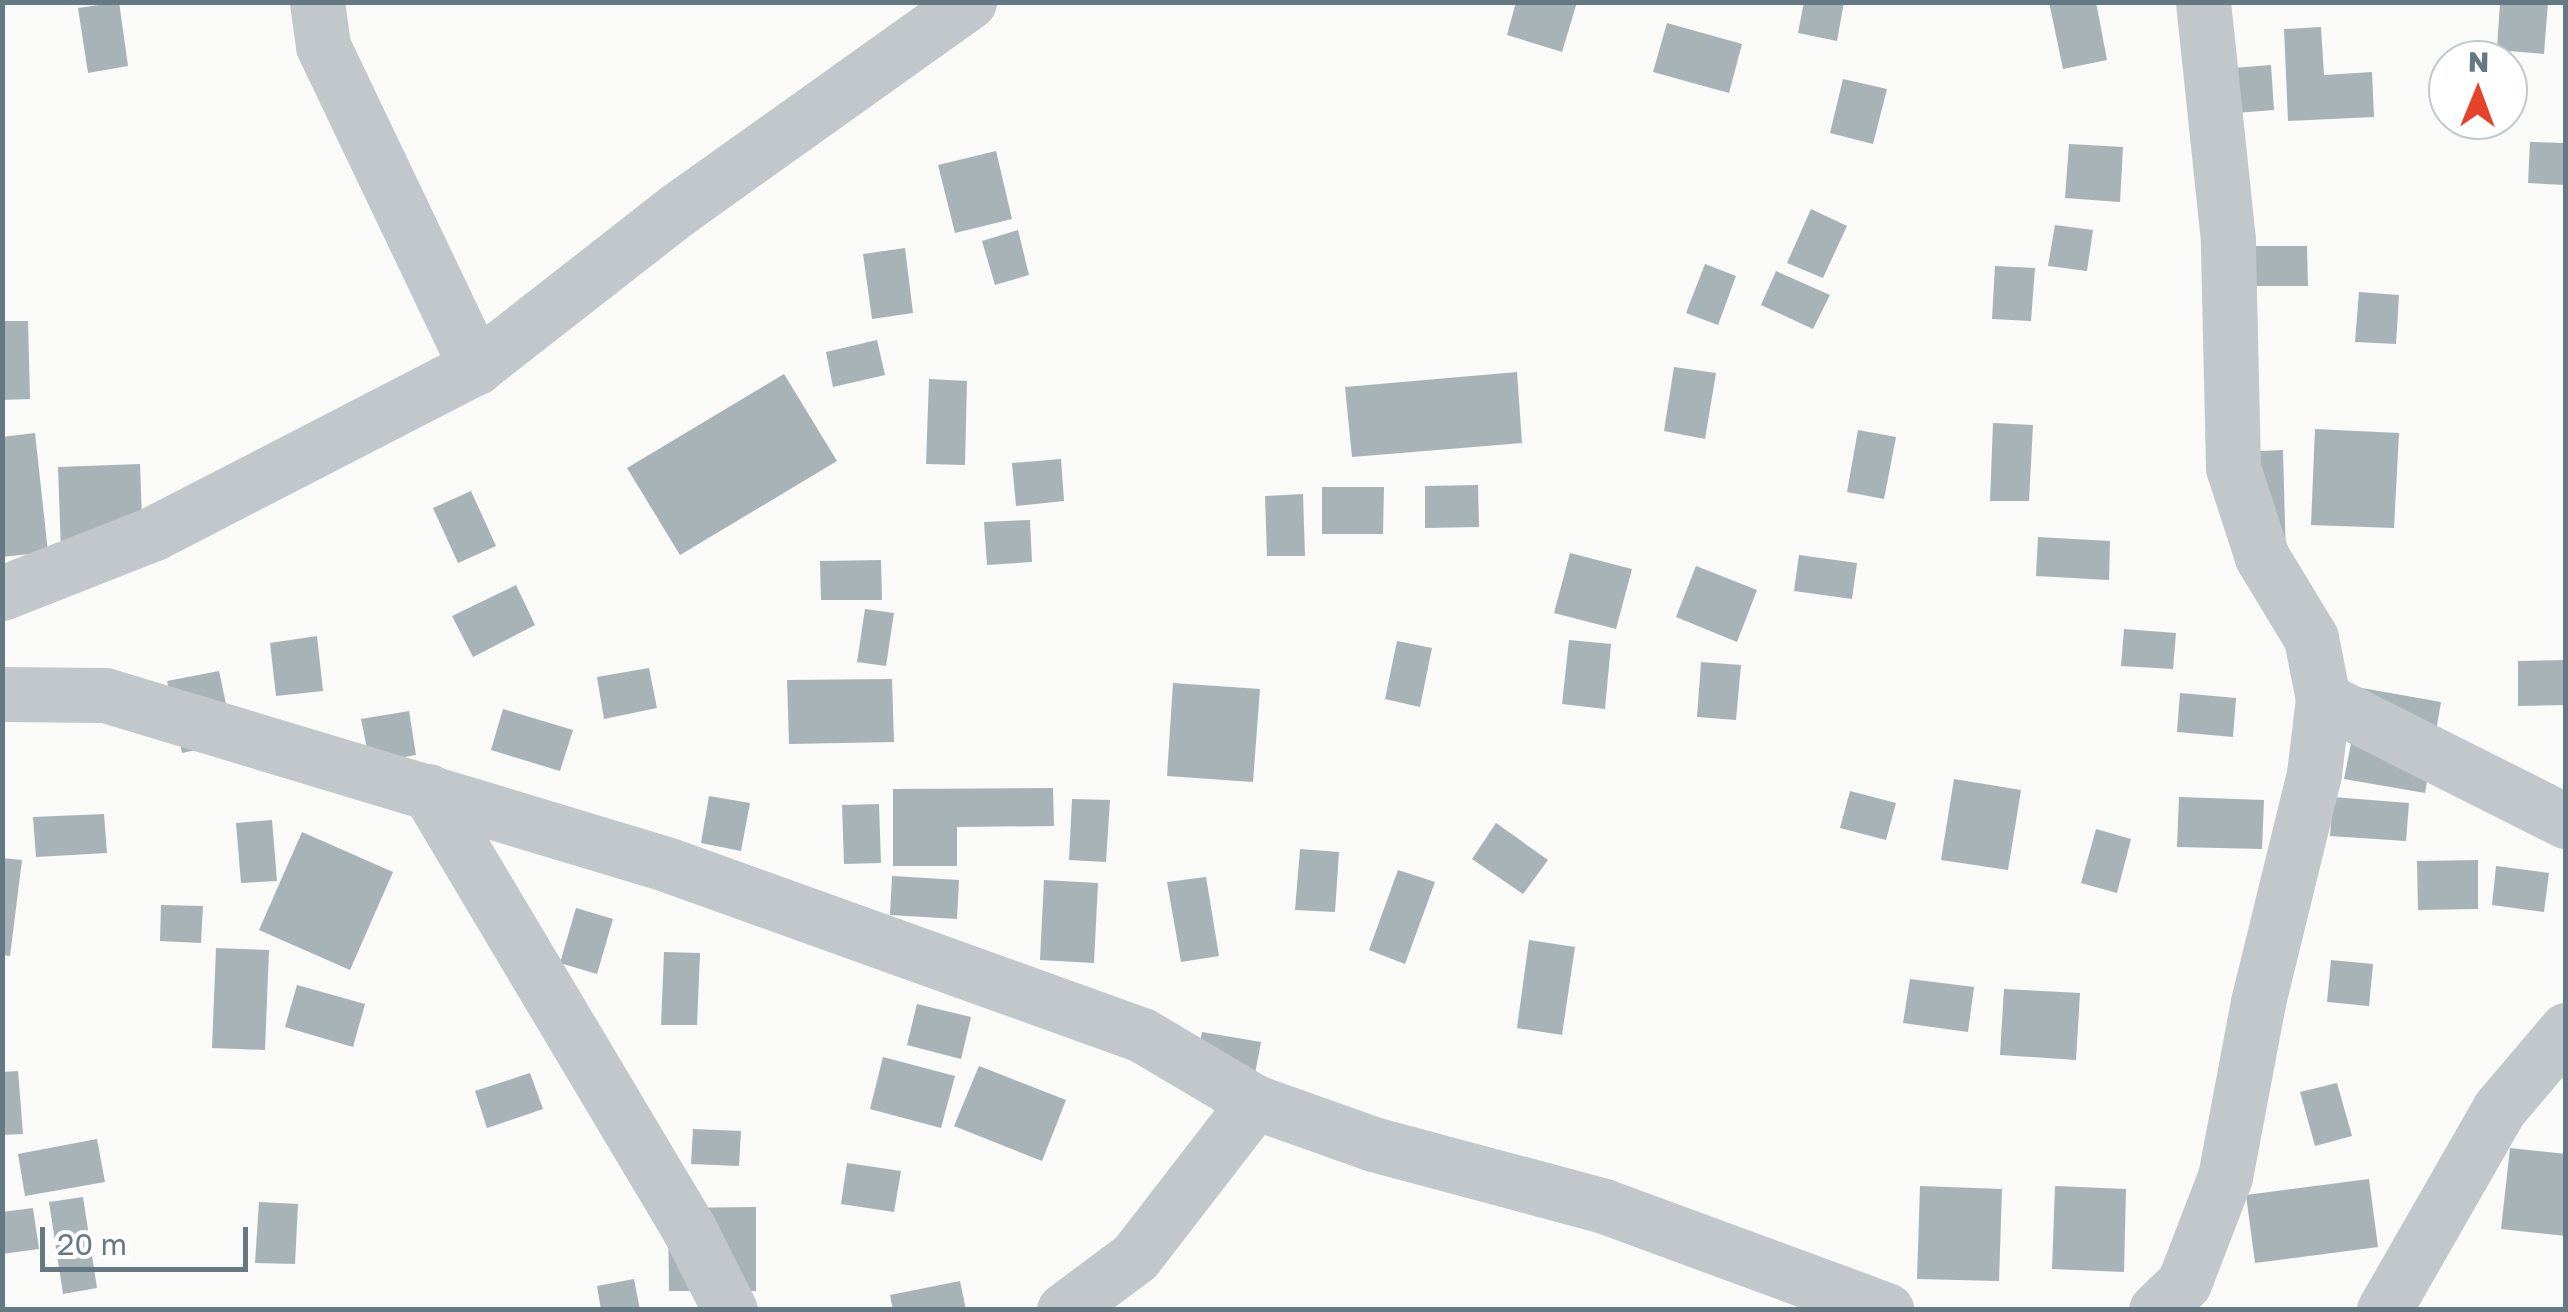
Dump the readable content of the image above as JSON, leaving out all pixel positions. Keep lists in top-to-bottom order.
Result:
{
  "scale_bar": "20 m",
  "north": "top"
}
